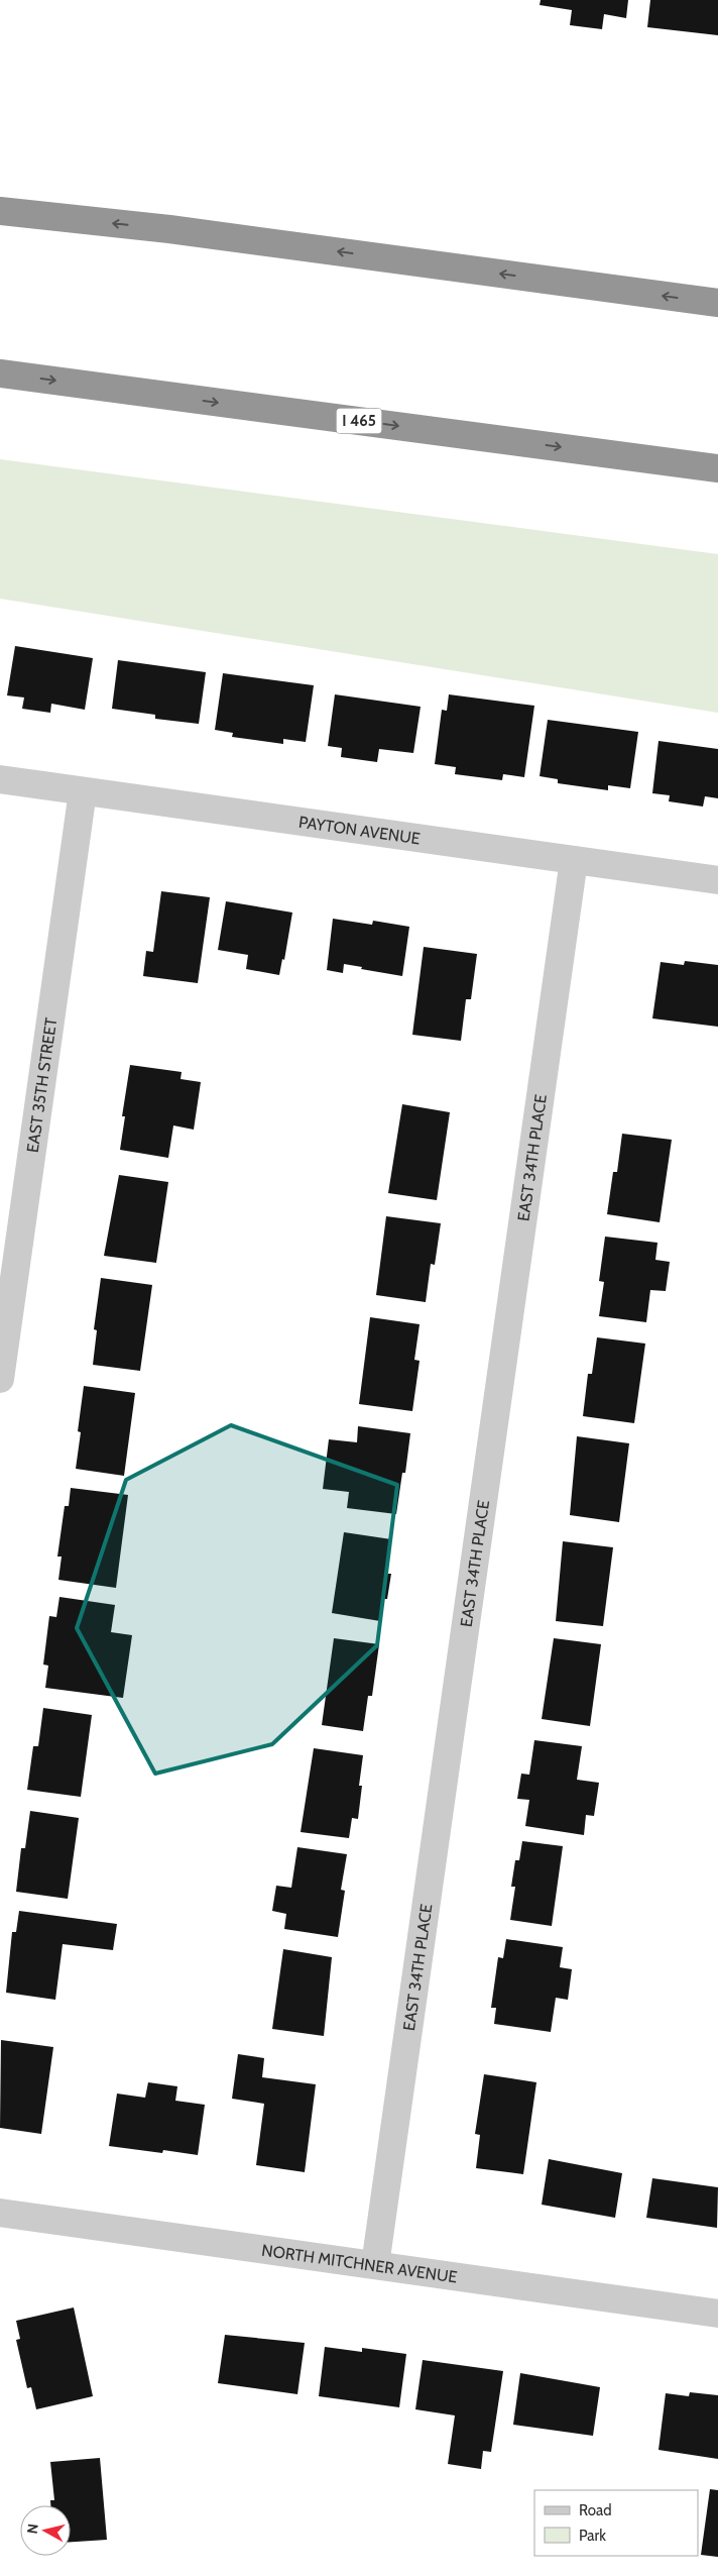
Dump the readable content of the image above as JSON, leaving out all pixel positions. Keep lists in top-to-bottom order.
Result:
{
  "streets": {
    "highway": ["I 465"],
    "street": [
      "PAYTON AVENUE",
      "EAST 35TH STREET",
      "EAST 34TH PLACE",
      "NORTH MITCHNER AVENUE"
    ]
  },
  "crossings": [
    ["PAYTON AVENUE", "EAST 35TH STREET"],
    ["PAYTON AVENUE", "EAST 34TH PLACE"],
    ["EAST 34TH PLACE", "NORTH MITCHNER AVENUE"]
  ],
  "legend": ["Road", "Park"],
  "north": "left"
}
